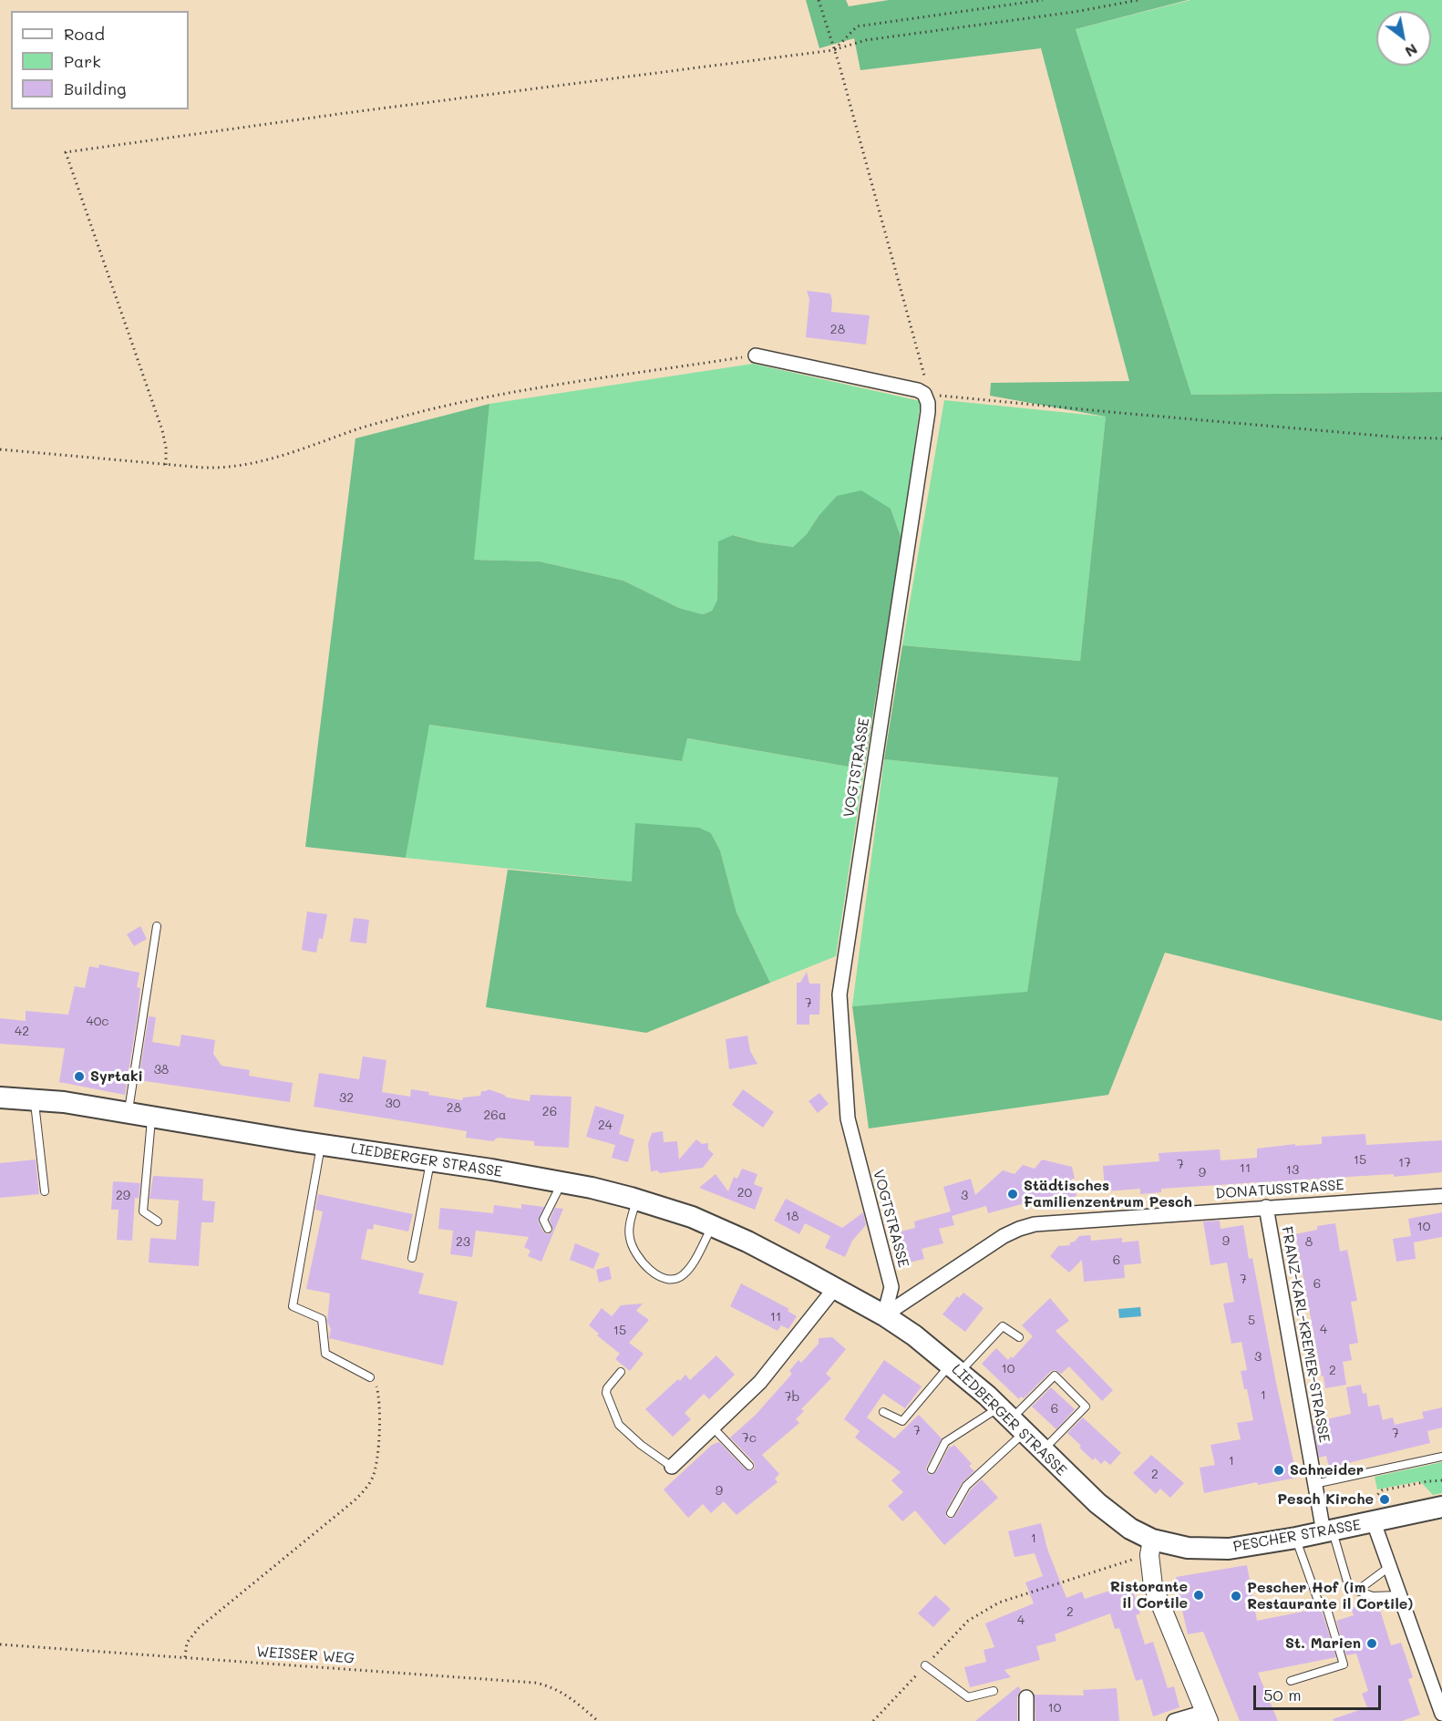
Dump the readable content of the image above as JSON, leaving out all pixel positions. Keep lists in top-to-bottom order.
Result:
{
  "streets": {
    "main road": ["LIEDBERGER STRASSE", "PESCHER STRASSE"],
    "street": ["VOGTSTRASSE", "DONATUSSTRASSE", "FRANZ-KARL-KREMER-STRASSE"],
    "path": ["WEISSER WEG"]
  },
  "crossings": [
    ["VOGTSTRASSE", "LIEDBERGER STRASSE"],
    ["VOGTSTRASSE", "DONATUSSTRASSE"],
    ["LIEDBERGER STRASSE", "DONATUSSTRASSE"],
    ["LIEDBERGER STRASSE", "PESCHER STRASSE"],
    ["DONATUSSTRASSE", "FRANZ-KARL-KREMER-STRASSE"],
    ["FRANZ-KARL-KREMER-STRASSE", "PESCHER STRASSE"]
  ],
  "places": [
    "Syrtaki",
    "Städtisches Familienzentrum Pesch",
    "Schneider",
    "Pesch Kirche",
    "Ristorante il Cortile",
    "Pescher Hof (im Restaurante il Cortile)",
    "St. Marien"
  ],
  "house_numbers": [
    "28",
    "7",
    "40c",
    "42",
    "38",
    "32",
    "30",
    "28",
    "26",
    "26a",
    "24",
    "15",
    "17",
    "7",
    "11",
    "13",
    "9",
    "20",
    "29",
    "3",
    "18",
    "10",
    "9",
    "23",
    "8",
    "6",
    "7",
    "6",
    "11",
    "5",
    "4",
    "15",
    "3",
    "10",
    "2",
    "1",
    "7b",
    "6",
    "7",
    "7",
    "7c",
    "1",
    "2",
    "9",
    "1",
    "2",
    "4",
    "10"
  ],
  "legend": ["Road", "Park", "Building"],
  "scale_bar": "50 m",
  "north": "bottom right"
}
